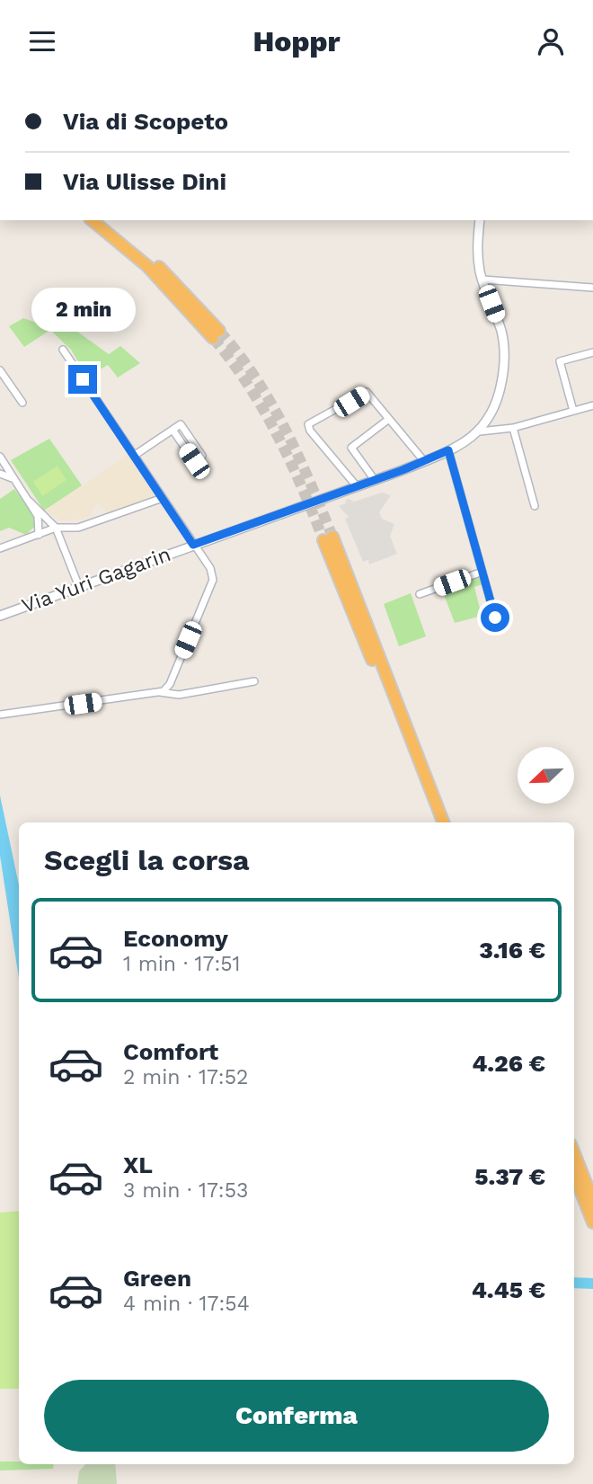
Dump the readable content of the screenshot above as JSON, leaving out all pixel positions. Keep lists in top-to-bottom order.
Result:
{
  "streets": {
    "street": ["Via Yuri Gagarin"]
  },
  "north": "bottom left",
  "page": {
    "header": "Hoppr",
    "banner": ["Via di Scopeto", "Via Ulisse Dini"],
    "bubble": "2 min",
    "heading": "Scegli la corsa",
    "list": [
      {
        "name": "Economy",
        "note": "1 min · 17:51",
        "value": "3.16 €"
      },
      {
        "name": "Comfort",
        "note": "2 min · 17:52",
        "value": "4.26 €"
      },
      {
        "name": "XL",
        "note": "3 min · 17:53",
        "value": "5.37 €"
      },
      {
        "name": "Green",
        "note": "4 min · 17:54",
        "value": "4.45 €"
      }
    ],
    "buttons": "Conferma"
  }
}
